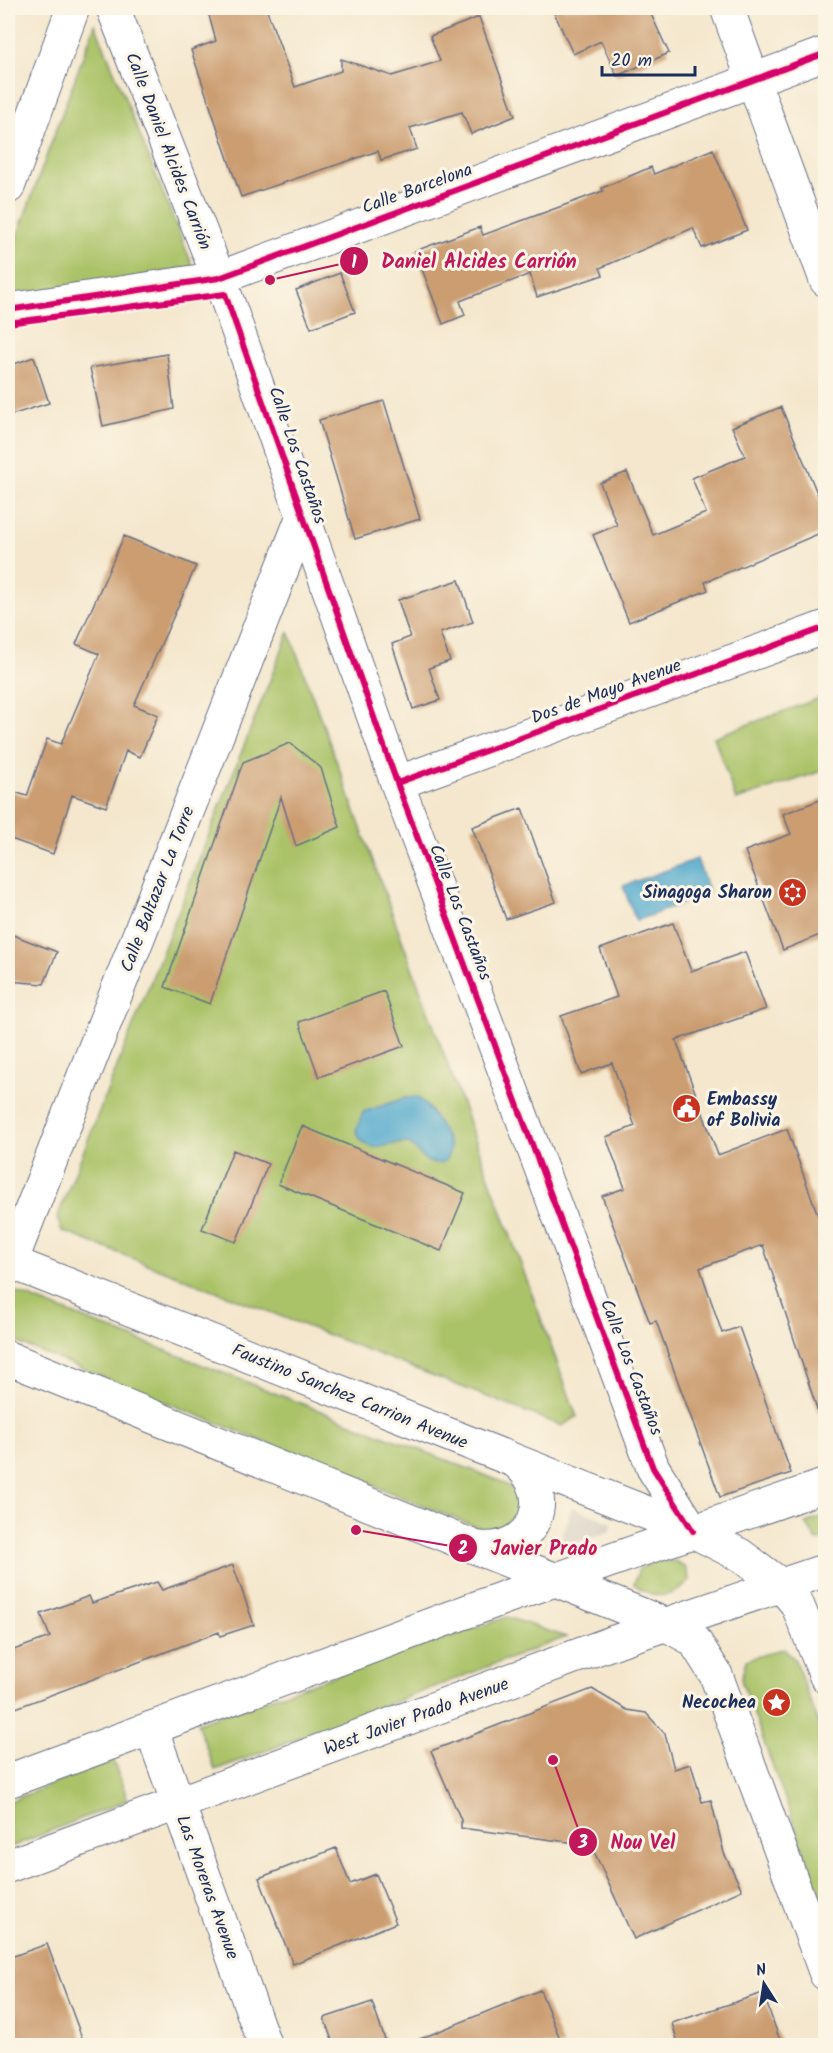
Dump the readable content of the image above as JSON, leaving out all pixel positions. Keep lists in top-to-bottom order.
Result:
{
  "streets": {
    "street": [
      "Calle Daniel Alcides Carrión",
      "Calle Barcelona",
      "Calle Los Castaños",
      "Dos de Mayo Avenue",
      "Calle Baltazar La Torre",
      "Faustino Sanchez Carrion Avenue",
      "West Javier Prado Avenue",
      "Las Moreras Avenue"
    ]
  },
  "crossings": [
    ["Calle Daniel Alcides Carrión", "Calle Barcelona"],
    ["Calle Daniel Alcides Carrión", "Calle Los Castaños"],
    ["Calle Barcelona", "Calle Los Castaños"],
    ["Calle Los Castaños", "Dos de Mayo Avenue"],
    ["Calle Los Castaños", "Calle Baltazar La Torre"],
    ["Calle Los Castaños", "Faustino Sanchez Carrion Avenue"],
    ["Calle Baltazar La Torre", "Faustino Sanchez Carrion Avenue"],
    ["Faustino Sanchez Carrion Avenue", "West Javier Prado Avenue"],
    ["West Javier Prado Avenue", "Las Moreras Avenue"]
  ],
  "places": {
    "other": ["Daniel Alcides Carrión", "Javier Prado", "Nou Vel"],
    "synagogue": ["Sinagoga Sharon"],
    "public building": ["Embassy of Bolivia"],
    "place": ["Necochea"]
  },
  "scale_bar": "20 m",
  "north": "top"
}
